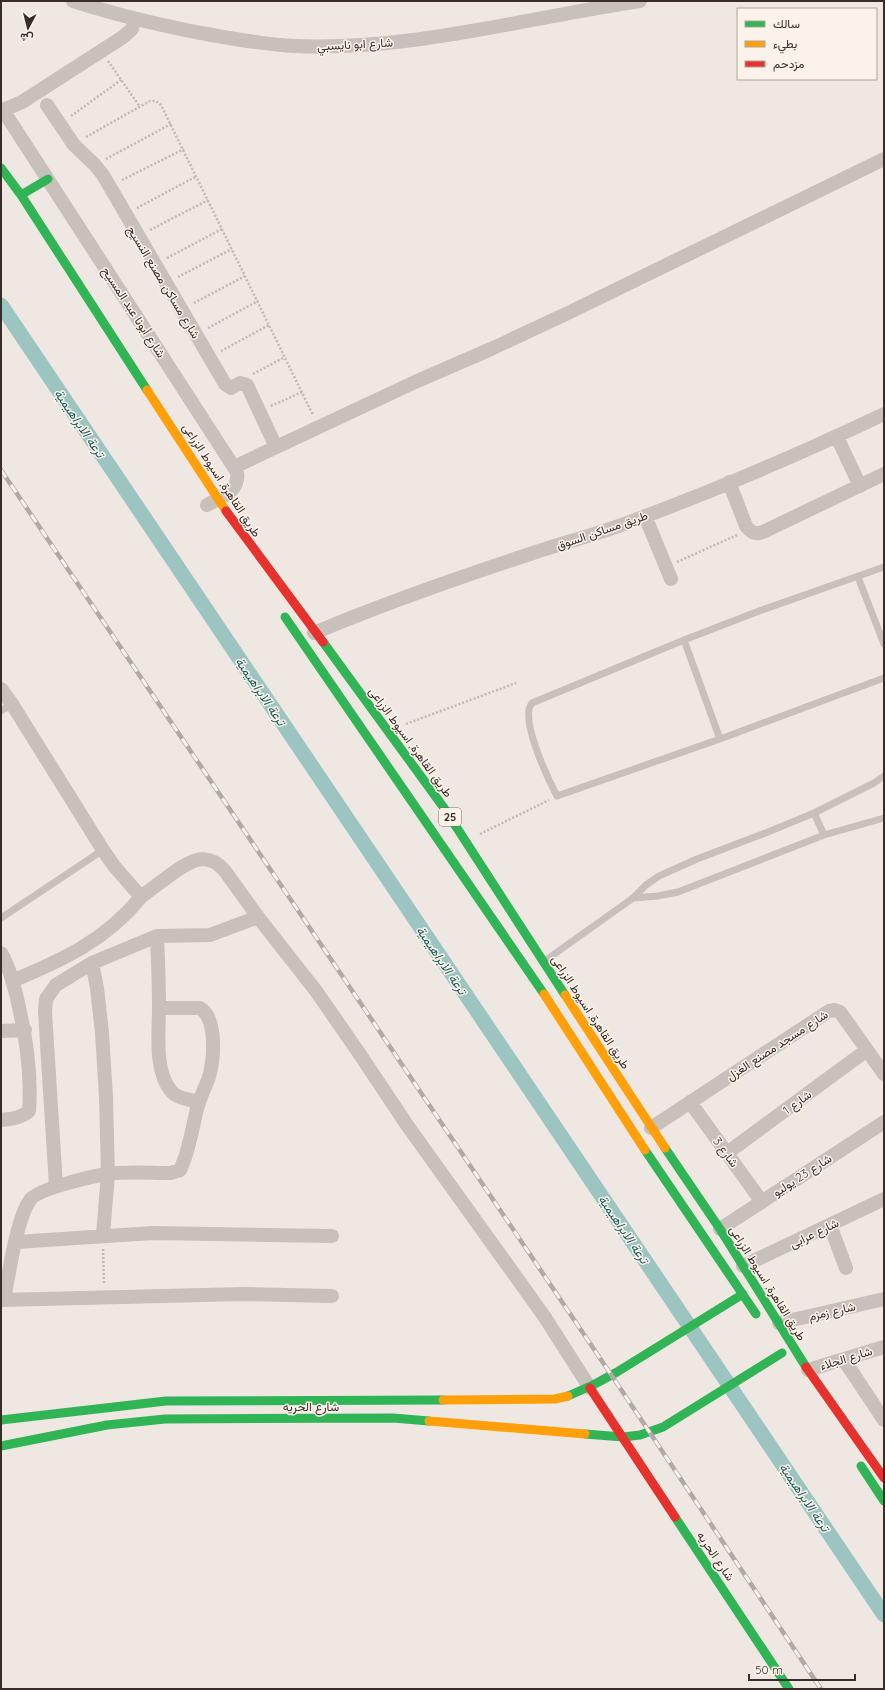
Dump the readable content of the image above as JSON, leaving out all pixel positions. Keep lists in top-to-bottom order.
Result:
{
  "streets": {
    "main road": ["طريق القاهرة, اسيوط الزراعى", "25", "شارع الحريه"],
    "street": [
      "شارع ابو نايسبي",
      "شارع مساكن مصنع النسيج",
      "شارع أبونا عبد المسيح",
      "طريق مساكن السوق",
      "شارع مسجد مصنع الغزل",
      "شارع 1",
      "شارع 3",
      "شارع 23 يوليو",
      "شارع عرابى",
      "شارع زمزم",
      "شارع الجلاء"
    ]
  },
  "crossings": [
    ["شارع أبونا عبد المسيح", "طريق القاهرة, اسيوط الزراعى"],
    ["طريق القاهرة, اسيوط الزراعى", "طريق مساكن السوق"],
    ["طريق القاهرة, اسيوط الزراعى", "شارع مسجد مصنع الغزل"],
    ["طريق القاهرة, اسيوط الزراعى", "شارع 23 يوليو"],
    ["طريق القاهرة, اسيوط الزراعى", "شارع عرابى"],
    ["طريق القاهرة, اسيوط الزراعى", "شارع زمزم"],
    ["طريق القاهرة, اسيوط الزراعى", "شارع الجلاء"],
    ["25", "شارع الحريه"],
    ["شارع مسجد مصنع الغزل", "شارع 1"],
    ["شارع مسجد مصنع الغزل", "شارع 3"],
    ["شارع 1", "شارع 3"],
    ["شارع 3", "شارع 23 يوليو"]
  ],
  "water": ["ترعة الابراهيمية"],
  "legend": ["سالك", "بطيء", "مزدحم"],
  "scale_bar": "50 m",
  "north": "bottom"
}
